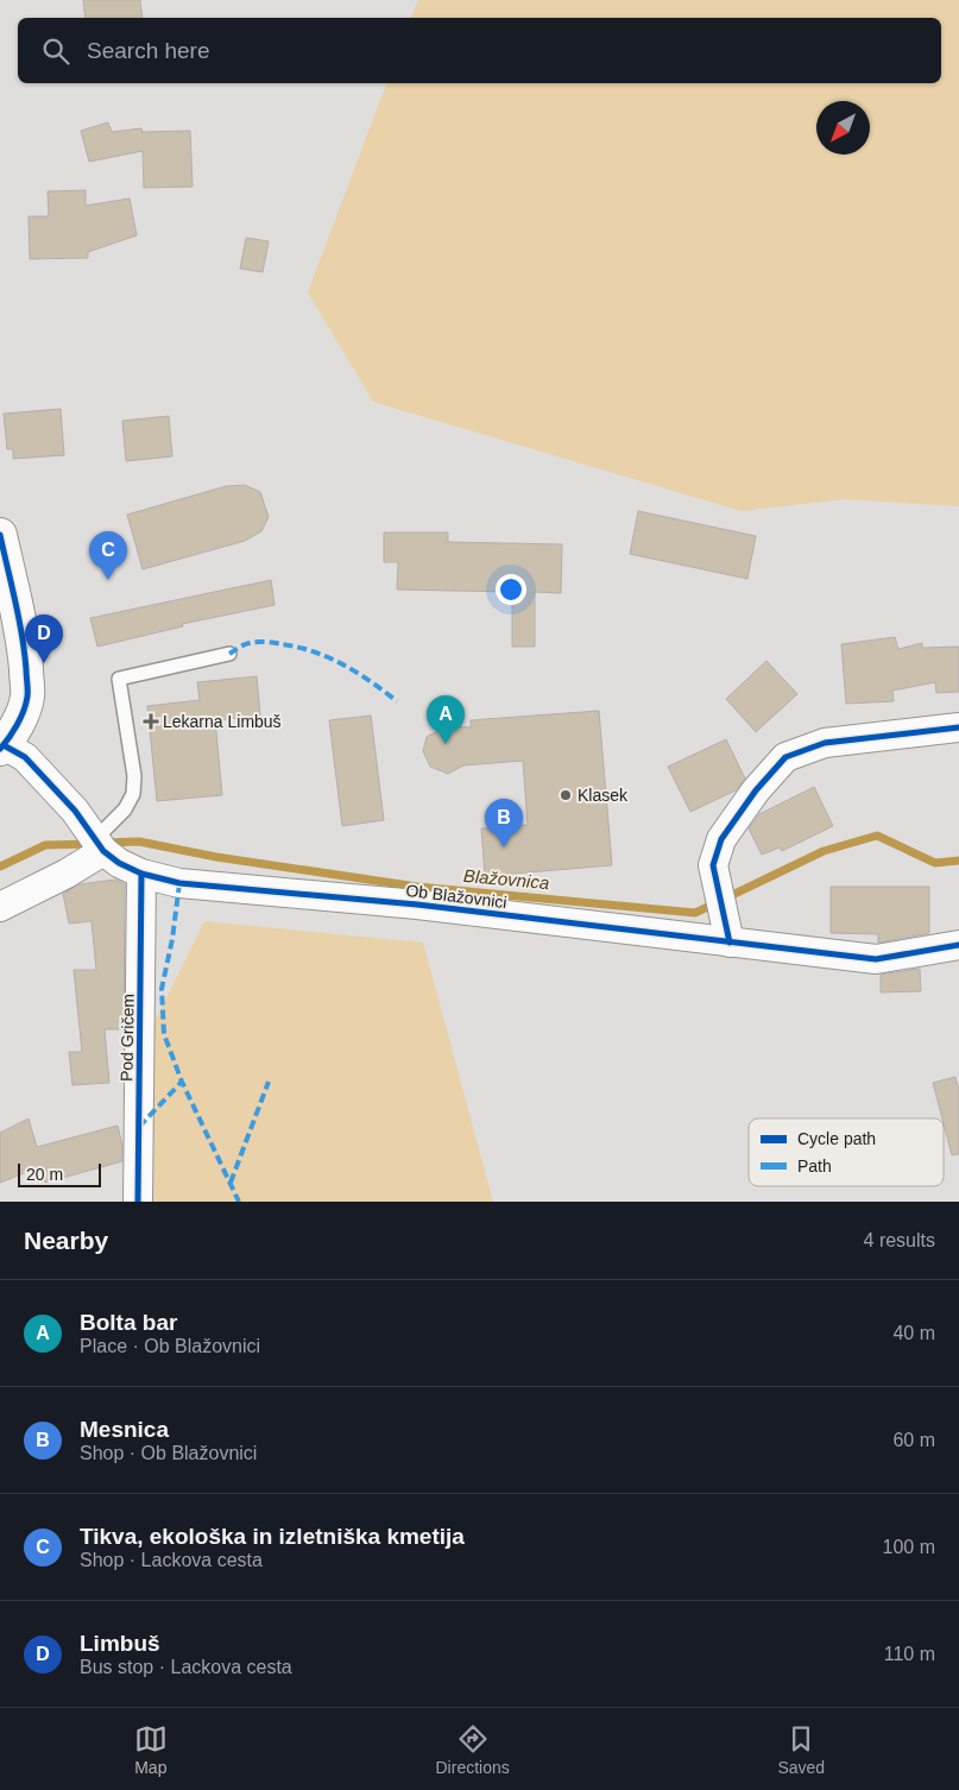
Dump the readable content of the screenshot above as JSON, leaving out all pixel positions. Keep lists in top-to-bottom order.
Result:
{
  "streets": {
    "street": ["Ob Blažovnici", "Pod Gričem"]
  },
  "crossings": [
    ["Ob Blažovnici", "Pod Gričem"]
  ],
  "water": ["Blažovnica"],
  "places": {
    "health": ["Lekarna Limbuš"],
    "other": ["Klasek"]
  },
  "legend": ["Cycle path", "Path"],
  "scale_bar": "20 m",
  "north": "bottom left",
  "page": {
    "search": "Search here",
    "pins": [
      "C",
      "D",
      "A",
      "B"
    ],
    "scale": "20 m",
    "heading": ["Nearby", "4 results"],
    "list": [
      {
        "mark": "A",
        "name": "Bolta bar",
        "note": "Place · Ob Blažovnici",
        "value": "40 m"
      },
      {
        "mark": "B",
        "name": "Mesnica",
        "note": "Shop · Ob Blažovnici",
        "value": "60 m"
      },
      {
        "mark": "C",
        "name": "Tikva, ekološka in izletniška kmetija",
        "note": "Shop · Lackova cesta",
        "value": "100 m"
      },
      {
        "mark": "D",
        "name": "Limbuš",
        "note": "Bus stop · Lackova cesta",
        "value": "110 m"
      }
    ],
    "nav": ["Map", "Directions", "Saved"]
  }
}
